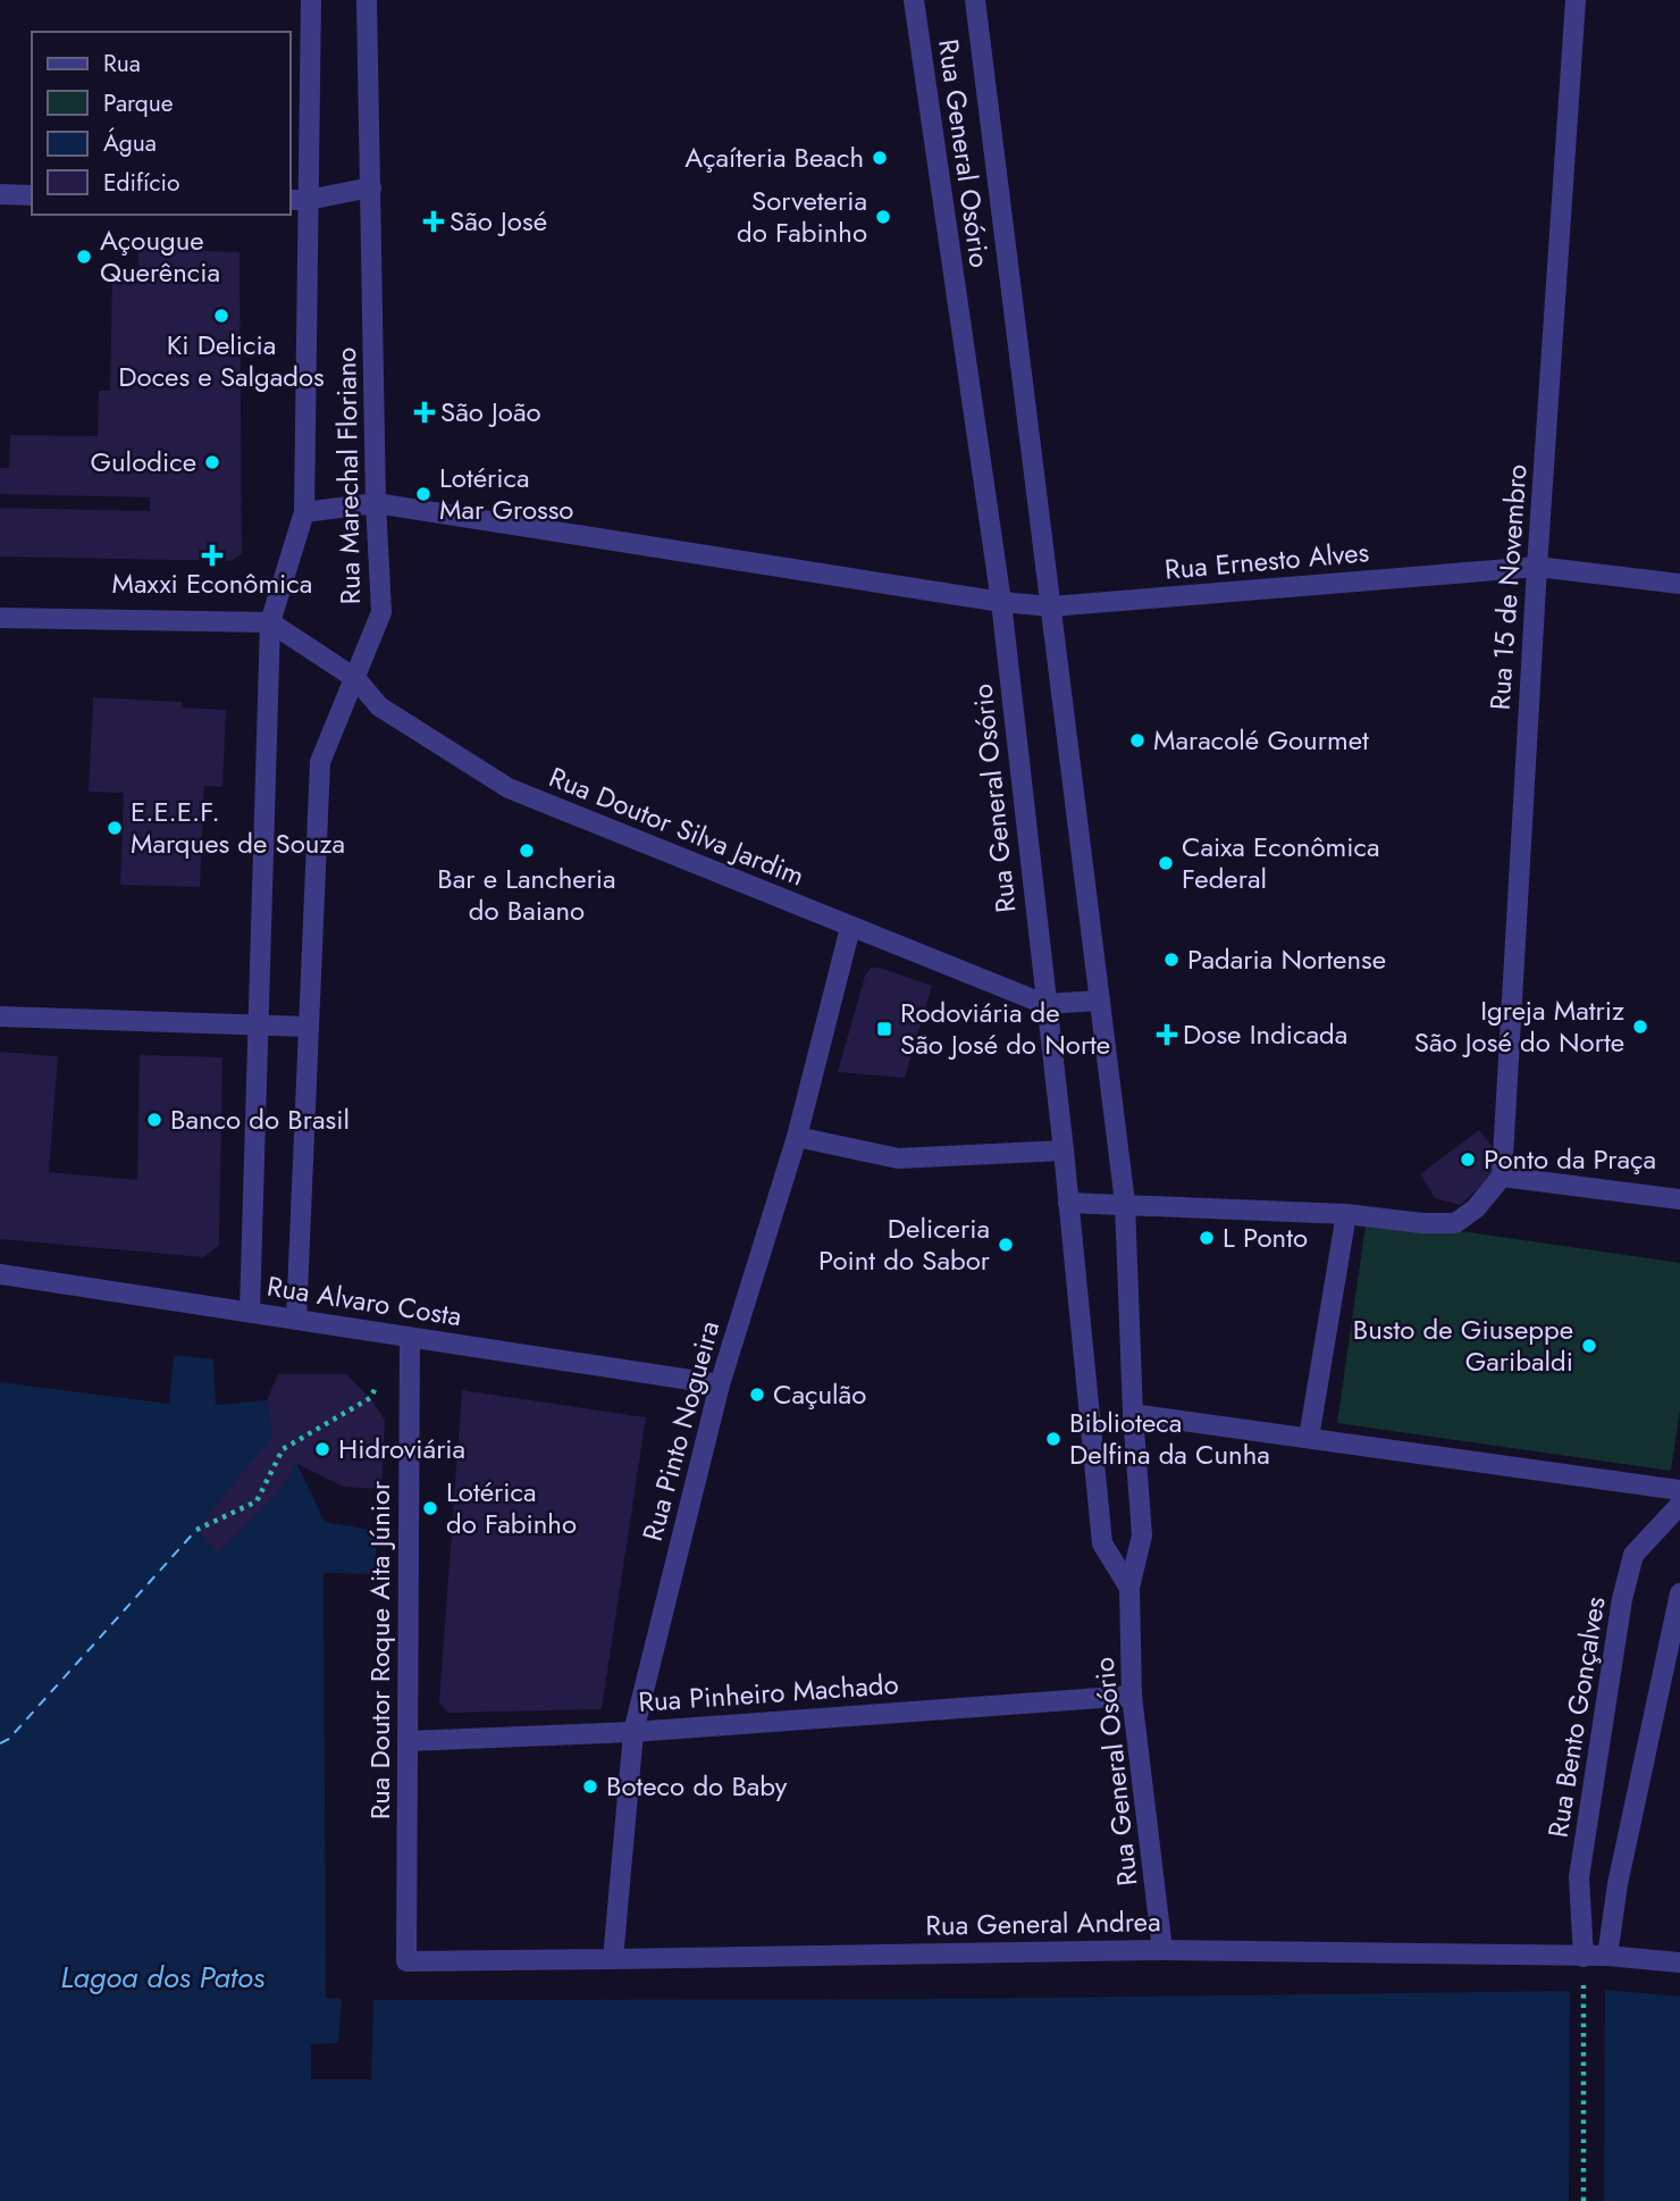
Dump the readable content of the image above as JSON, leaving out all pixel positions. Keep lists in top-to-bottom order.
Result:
{
  "streets": {
    "street": [
      "Rua General Osório",
      "Rua Marechal Floriano",
      "Rua Ernesto Alves",
      "Rua 15 de Novembro",
      "Rua Doutor Silva Jardim",
      "Rua Alvaro Costa",
      "Rua Pinto Nogueira",
      "Rua Doutor Roque Aita Júnior",
      "Rua Pinheiro Machado",
      "Rua Bento Gonçalves",
      "Rua General Andrea"
    ]
  },
  "crossings": [
    ["Rua General Osório", "Rua Ernesto Alves"],
    ["Rua General Osório", "Rua Doutor Silva Jardim"],
    ["Rua General Osório", "Rua Pinheiro Machado"],
    ["Rua General Osório", "Rua General Andrea"],
    ["Rua Marechal Floriano", "Rua Ernesto Alves"],
    ["Rua Marechal Floriano", "Rua Doutor Silva Jardim"],
    ["Rua Marechal Floriano", "Rua Alvaro Costa"],
    ["Rua Ernesto Alves", "Rua 15 de Novembro"],
    ["Rua Doutor Silva Jardim", "Rua Pinto Nogueira"],
    ["Rua Alvaro Costa", "Rua Pinto Nogueira"],
    ["Rua Alvaro Costa", "Rua Doutor Roque Aita Júnior"],
    ["Rua Pinto Nogueira", "Rua Pinheiro Machado"],
    ["Rua Pinto Nogueira", "Rua General Andrea"],
    ["Rua Doutor Roque Aita Júnior", "Rua Pinheiro Machado"],
    ["Rua Doutor Roque Aita Júnior", "Rua General Andrea"],
    ["Rua Bento Gonçalves", "Rua General Andrea"]
  ],
  "water": ["Lagoa dos Patos"],
  "places": {
    "other": [
      "Açaíteria Beach",
      "Sorveteria do Fabinho",
      "Açougue Querência",
      "Ki Delicia Doces e Salgados",
      "Gulodice",
      "Lotérica Mar Grosso",
      "Maracolé Gourmet",
      "E.E.E.F. Marques de Souza",
      "Bar e Lancheria do Baiano",
      "Caixa Econômica Federal",
      "Padaria Nortense",
      "Igreja Matriz São José do Norte",
      "Banco do Brasil",
      "Ponto da Praça",
      "L Ponto",
      "Deliceria Point do Sabor",
      "Busto de Giuseppe Garibaldi",
      "Caçulão",
      "Biblioteca Delfina da Cunha",
      "Hidroviária",
      "Lotérica do Fabinho",
      "Boteco do Baby"
    ],
    "health": [
      "São José",
      "São João",
      "Maxxi Econômica",
      "Dose Indicada"
    ],
    "transit": ["Rodoviária de São José do Norte"]
  },
  "legend": [
    "Rua",
    "Parque",
    "Água",
    "Edifício"
  ]
}
